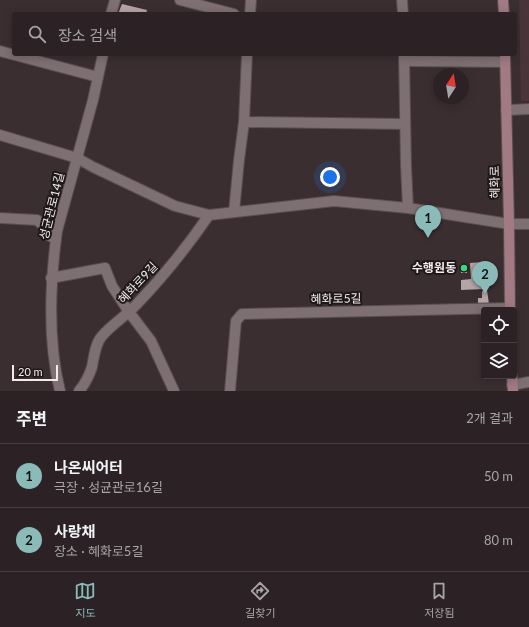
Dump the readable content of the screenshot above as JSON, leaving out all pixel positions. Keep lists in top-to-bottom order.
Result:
{
  "streets": {
    "street": [
      "혜화로",
      "성균관로14길",
      "혜화로9길",
      "혜화로5길"
    ]
  },
  "places": ["수행원동"],
  "scale_bar": "20 m",
  "north": "top",
  "page": {
    "search": "장소 검색",
    "pins": ["1", "2"],
    "scale": "20 m",
    "heading": ["주변", "2개 결과"],
    "list": [
      {
        "mark": "1",
        "name": "나온씨어터",
        "note": "극장 · 성균관로16길",
        "value": "50 m"
      },
      {
        "mark": "2",
        "name": "사랑채",
        "note": "장소 · 혜화로5길",
        "value": "80 m"
      }
    ],
    "nav": ["지도", "길찾기", "저장됨"]
  }
}
